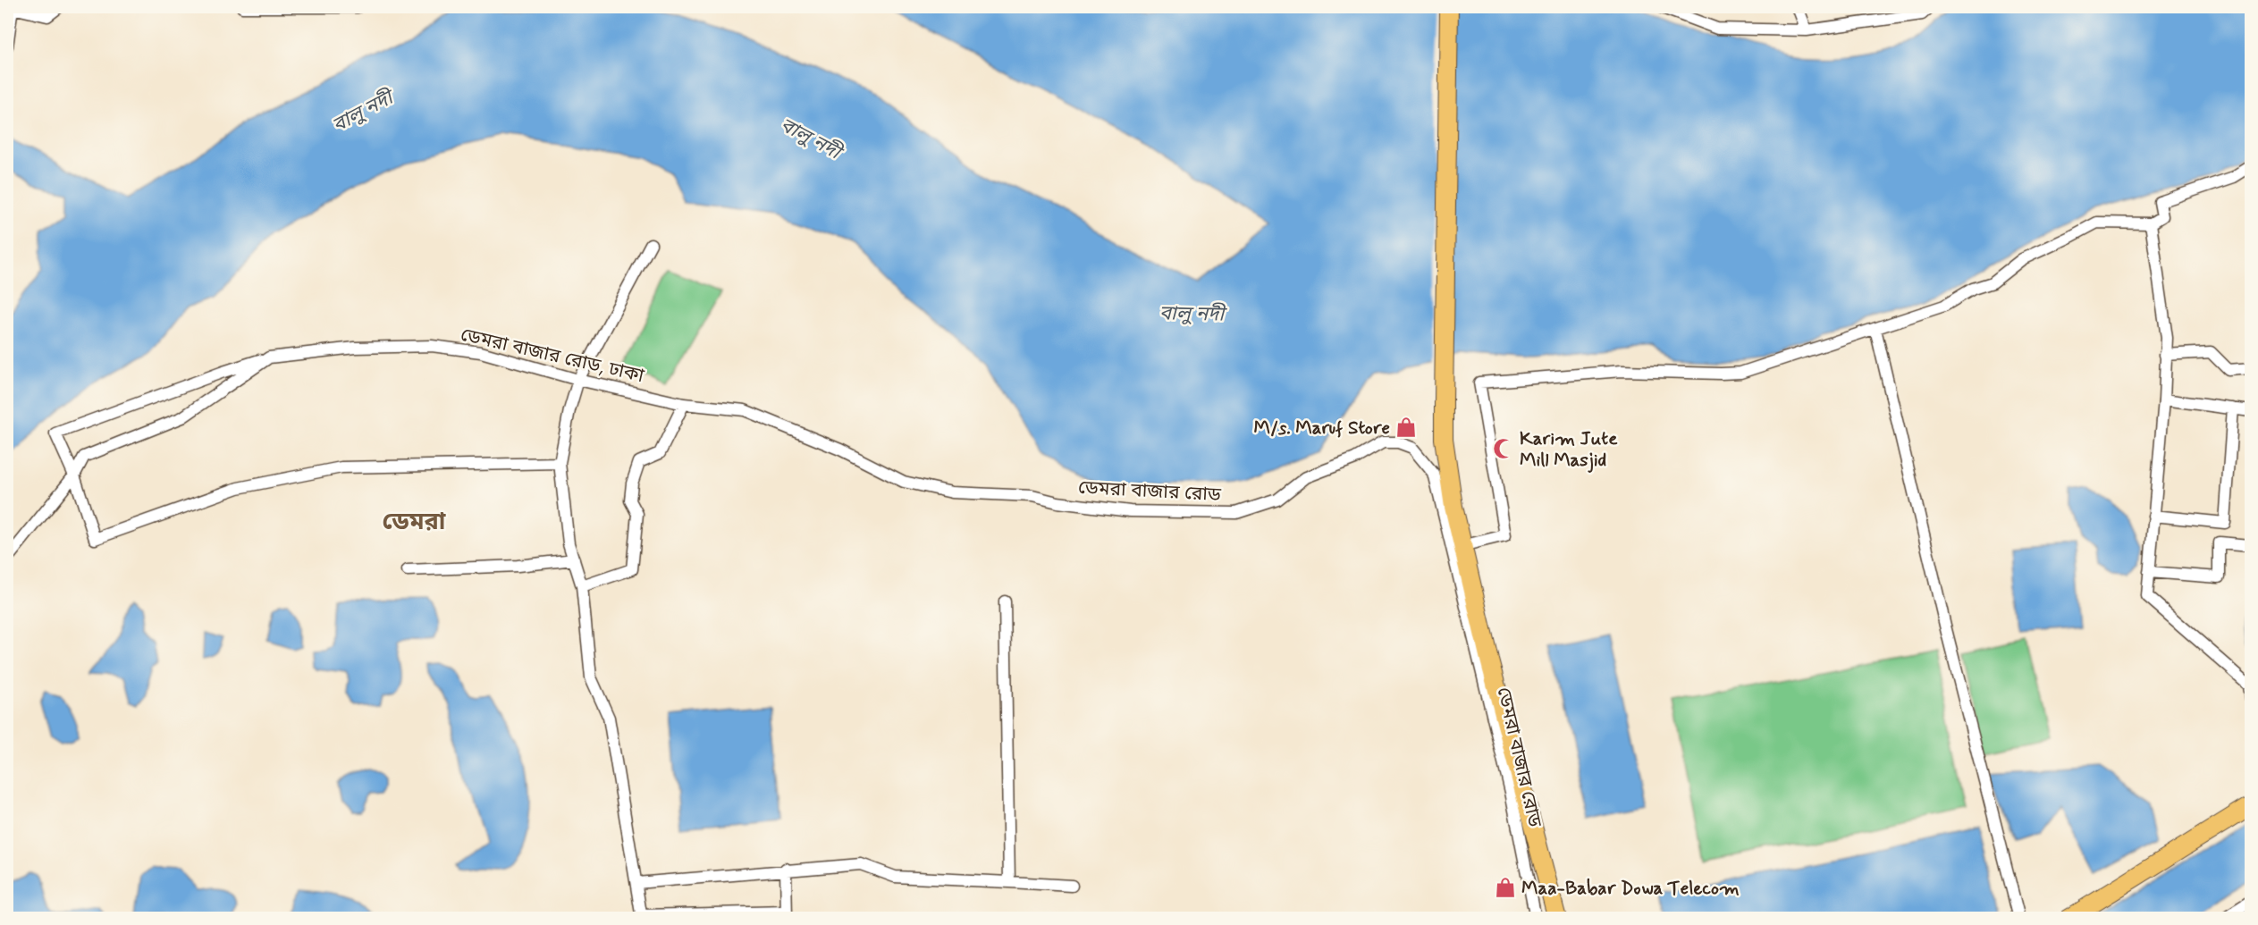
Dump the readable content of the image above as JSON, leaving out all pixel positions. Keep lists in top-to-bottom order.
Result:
{
  "streets": {
    "street": ["ডেমরা বাজার রোড, ঢাকা", "ডেমরা বাজার রোড"]
  },
  "crossings": [
    ["ডেমরা বাজার রোড, ঢাকা", "ডেমরা বাজার রোড"]
  ],
  "districts": ["ডেমরা"],
  "water": ["বালু নদী"],
  "places": {
    "shop": ["M/s. Maruf Store", "Maa-Babar Dowa Telecom"],
    "mosque": ["Karim Jute Mill Masjid"]
  }
}
